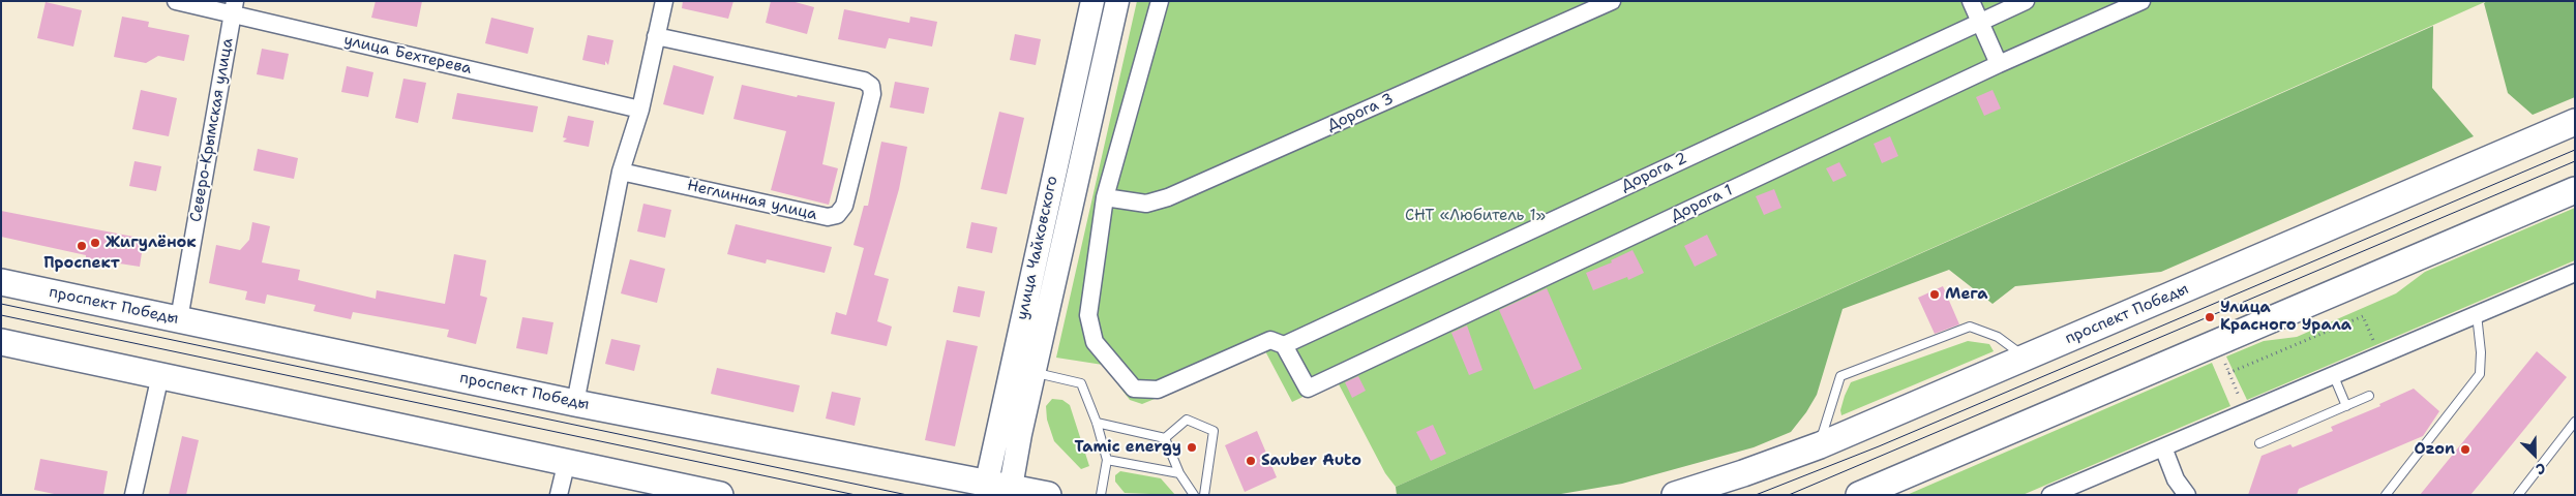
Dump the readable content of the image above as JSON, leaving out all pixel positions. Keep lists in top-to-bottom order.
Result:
{
  "streets": {
    "main road": ["улица Чайковского", "проспект Победы"],
    "street": [
      "улица Бехтерева",
      "Дорога 3",
      "Северо-Крымская улица",
      "Дорога 2",
      "Неглинная улица",
      "Дорога 1"
    ]
  },
  "crossings": [
    ["улица Бехтерева", "Северо-Крымская улица"],
    ["Северо-Крымская улица", "проспект Победы"],
    ["Дорога 2", "Дорога 1"],
    ["улица Чайковского", "проспект Победы"]
  ],
  "parks": ["СНТ «Любитель 1»"],
  "places": [
    "Жигулёнок",
    "Проспект",
    "Мега",
    "Улица Красного Урала",
    "Tamic energy",
    "Ozon",
    "Sauber Auto"
  ],
  "north": "bottom right"
}
